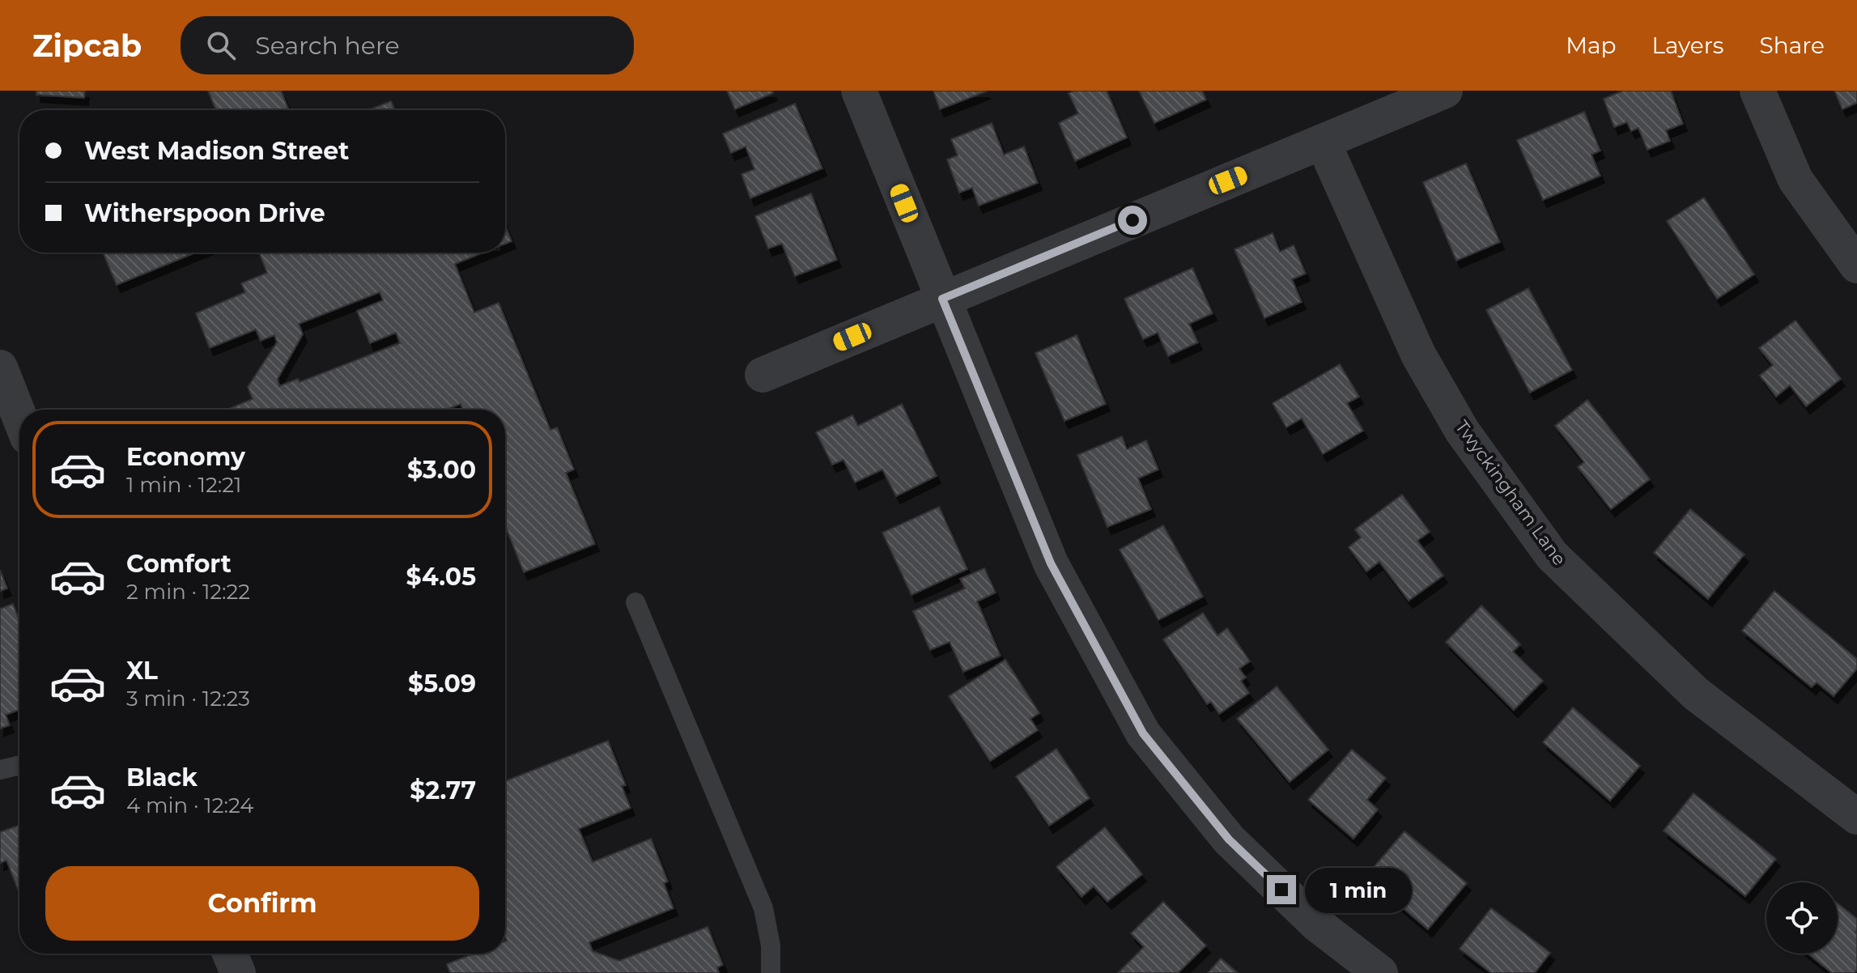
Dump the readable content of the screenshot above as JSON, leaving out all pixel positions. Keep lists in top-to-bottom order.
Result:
{
  "streets": {
    "street": ["Twyckingham Lane"]
  },
  "page": {
    "header": "Zipcab",
    "search": "Search here",
    "nav": ["Map", "Layers", "Share"],
    "banner": ["West Madison Street", "Witherspoon Drive"],
    "list": [
      {
        "name": "Economy",
        "note": "1 min · 12:21",
        "value": "$3.00"
      },
      {
        "name": "Comfort",
        "note": "2 min · 12:22",
        "value": "$4.05"
      },
      {
        "name": "XL",
        "note": "3 min · 12:23",
        "value": "$5.09"
      },
      {
        "name": "Black",
        "note": "4 min · 12:24",
        "value": "$2.77"
      }
    ],
    "buttons": "Confirm",
    "bubble": "1 min"
  }
}
